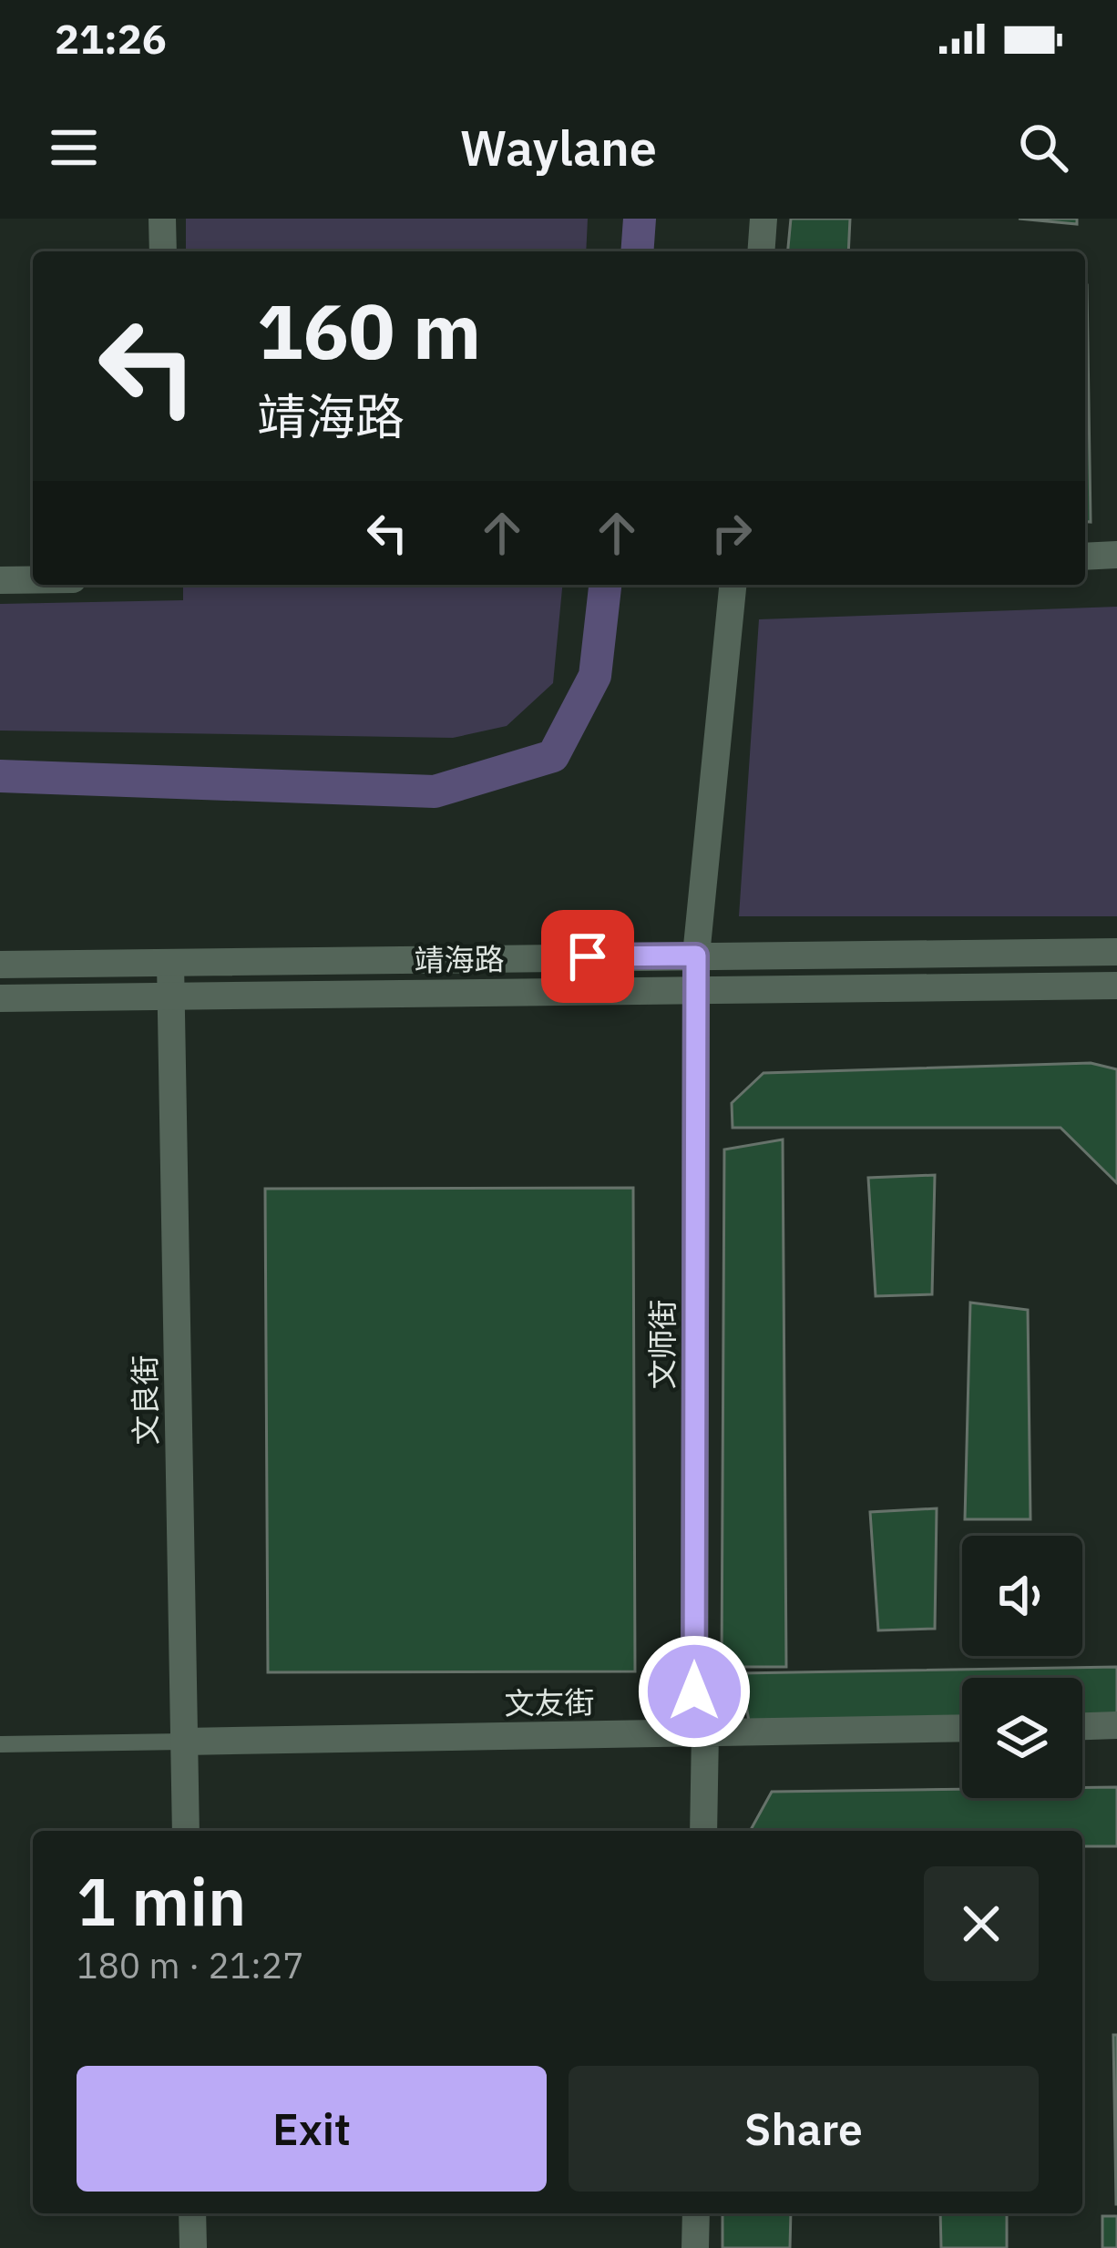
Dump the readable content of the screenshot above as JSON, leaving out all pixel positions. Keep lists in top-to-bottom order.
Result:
{
  "streets": {
    "street": [
      "靖海路",
      "文师街",
      "文良街",
      "文友街"
    ]
  },
  "crossings": [
    ["靖海路", "文师街"],
    ["靖海路", "文良街"],
    ["文师街", "文友街"],
    ["文良街", "文友街"]
  ],
  "page": {
    "status": "21:26",
    "header": "Waylane",
    "turn": ["160 m", "靖海路"],
    "heading": ["1 min", "180 m · 21:27"],
    "buttons": ["Exit", "Share"]
  }
}
